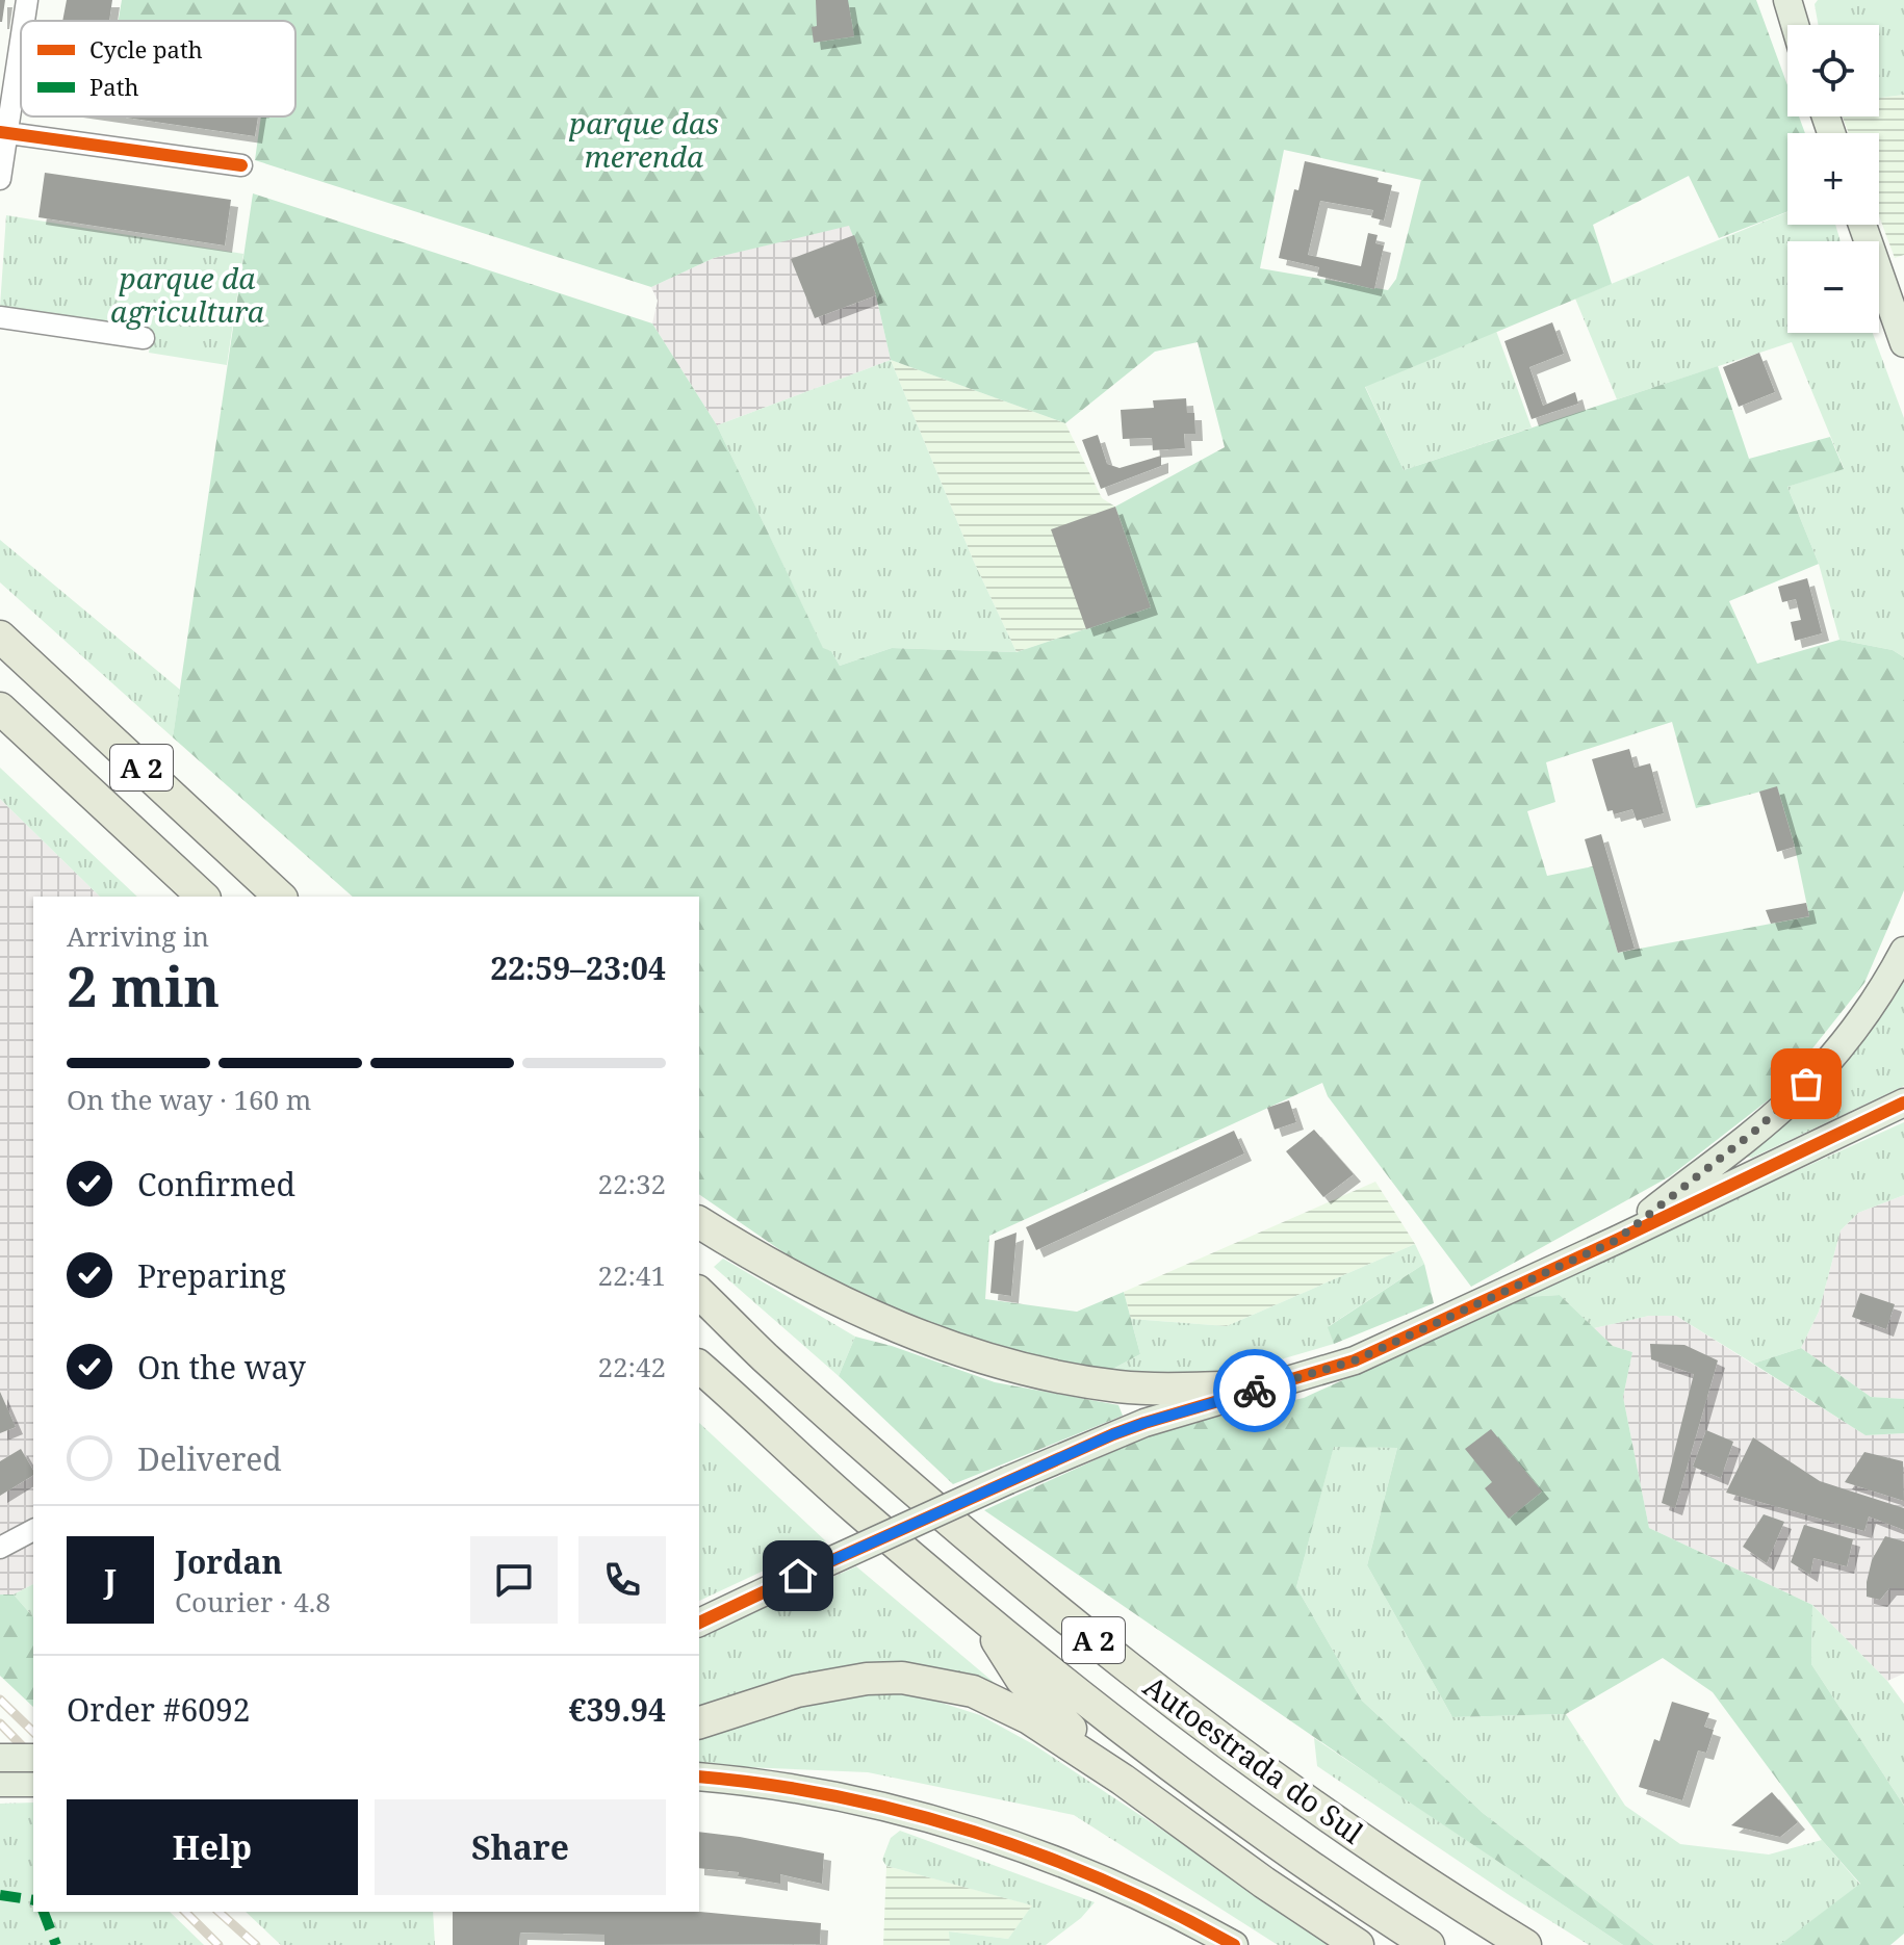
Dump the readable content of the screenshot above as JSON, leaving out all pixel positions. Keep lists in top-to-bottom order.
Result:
{
  "streets": {
    "highway": ["A 2", "Autoestrada do Sul"]
  },
  "parks": ["parque das merenda", "parque da agricultura"],
  "legend": ["Cycle path", "Path"],
  "page": {
    "map_buttons": ["+", "−"],
    "heading": ["2 min", "Arriving in", "22:59–23:04"],
    "panel": [
      "Jordan",
      "Courier · 4.8",
      "Order #6092",
      "€39.94"
    ],
    "bar": "On the way · 160 m",
    "list": [
      ["Confirmed", "22:32"],
      ["Preparing", "22:41"],
      ["On the way", "22:42"],
      "Delivered"
    ],
    "round": "J",
    "buttons": ["Help", "Share"]
  }
}
